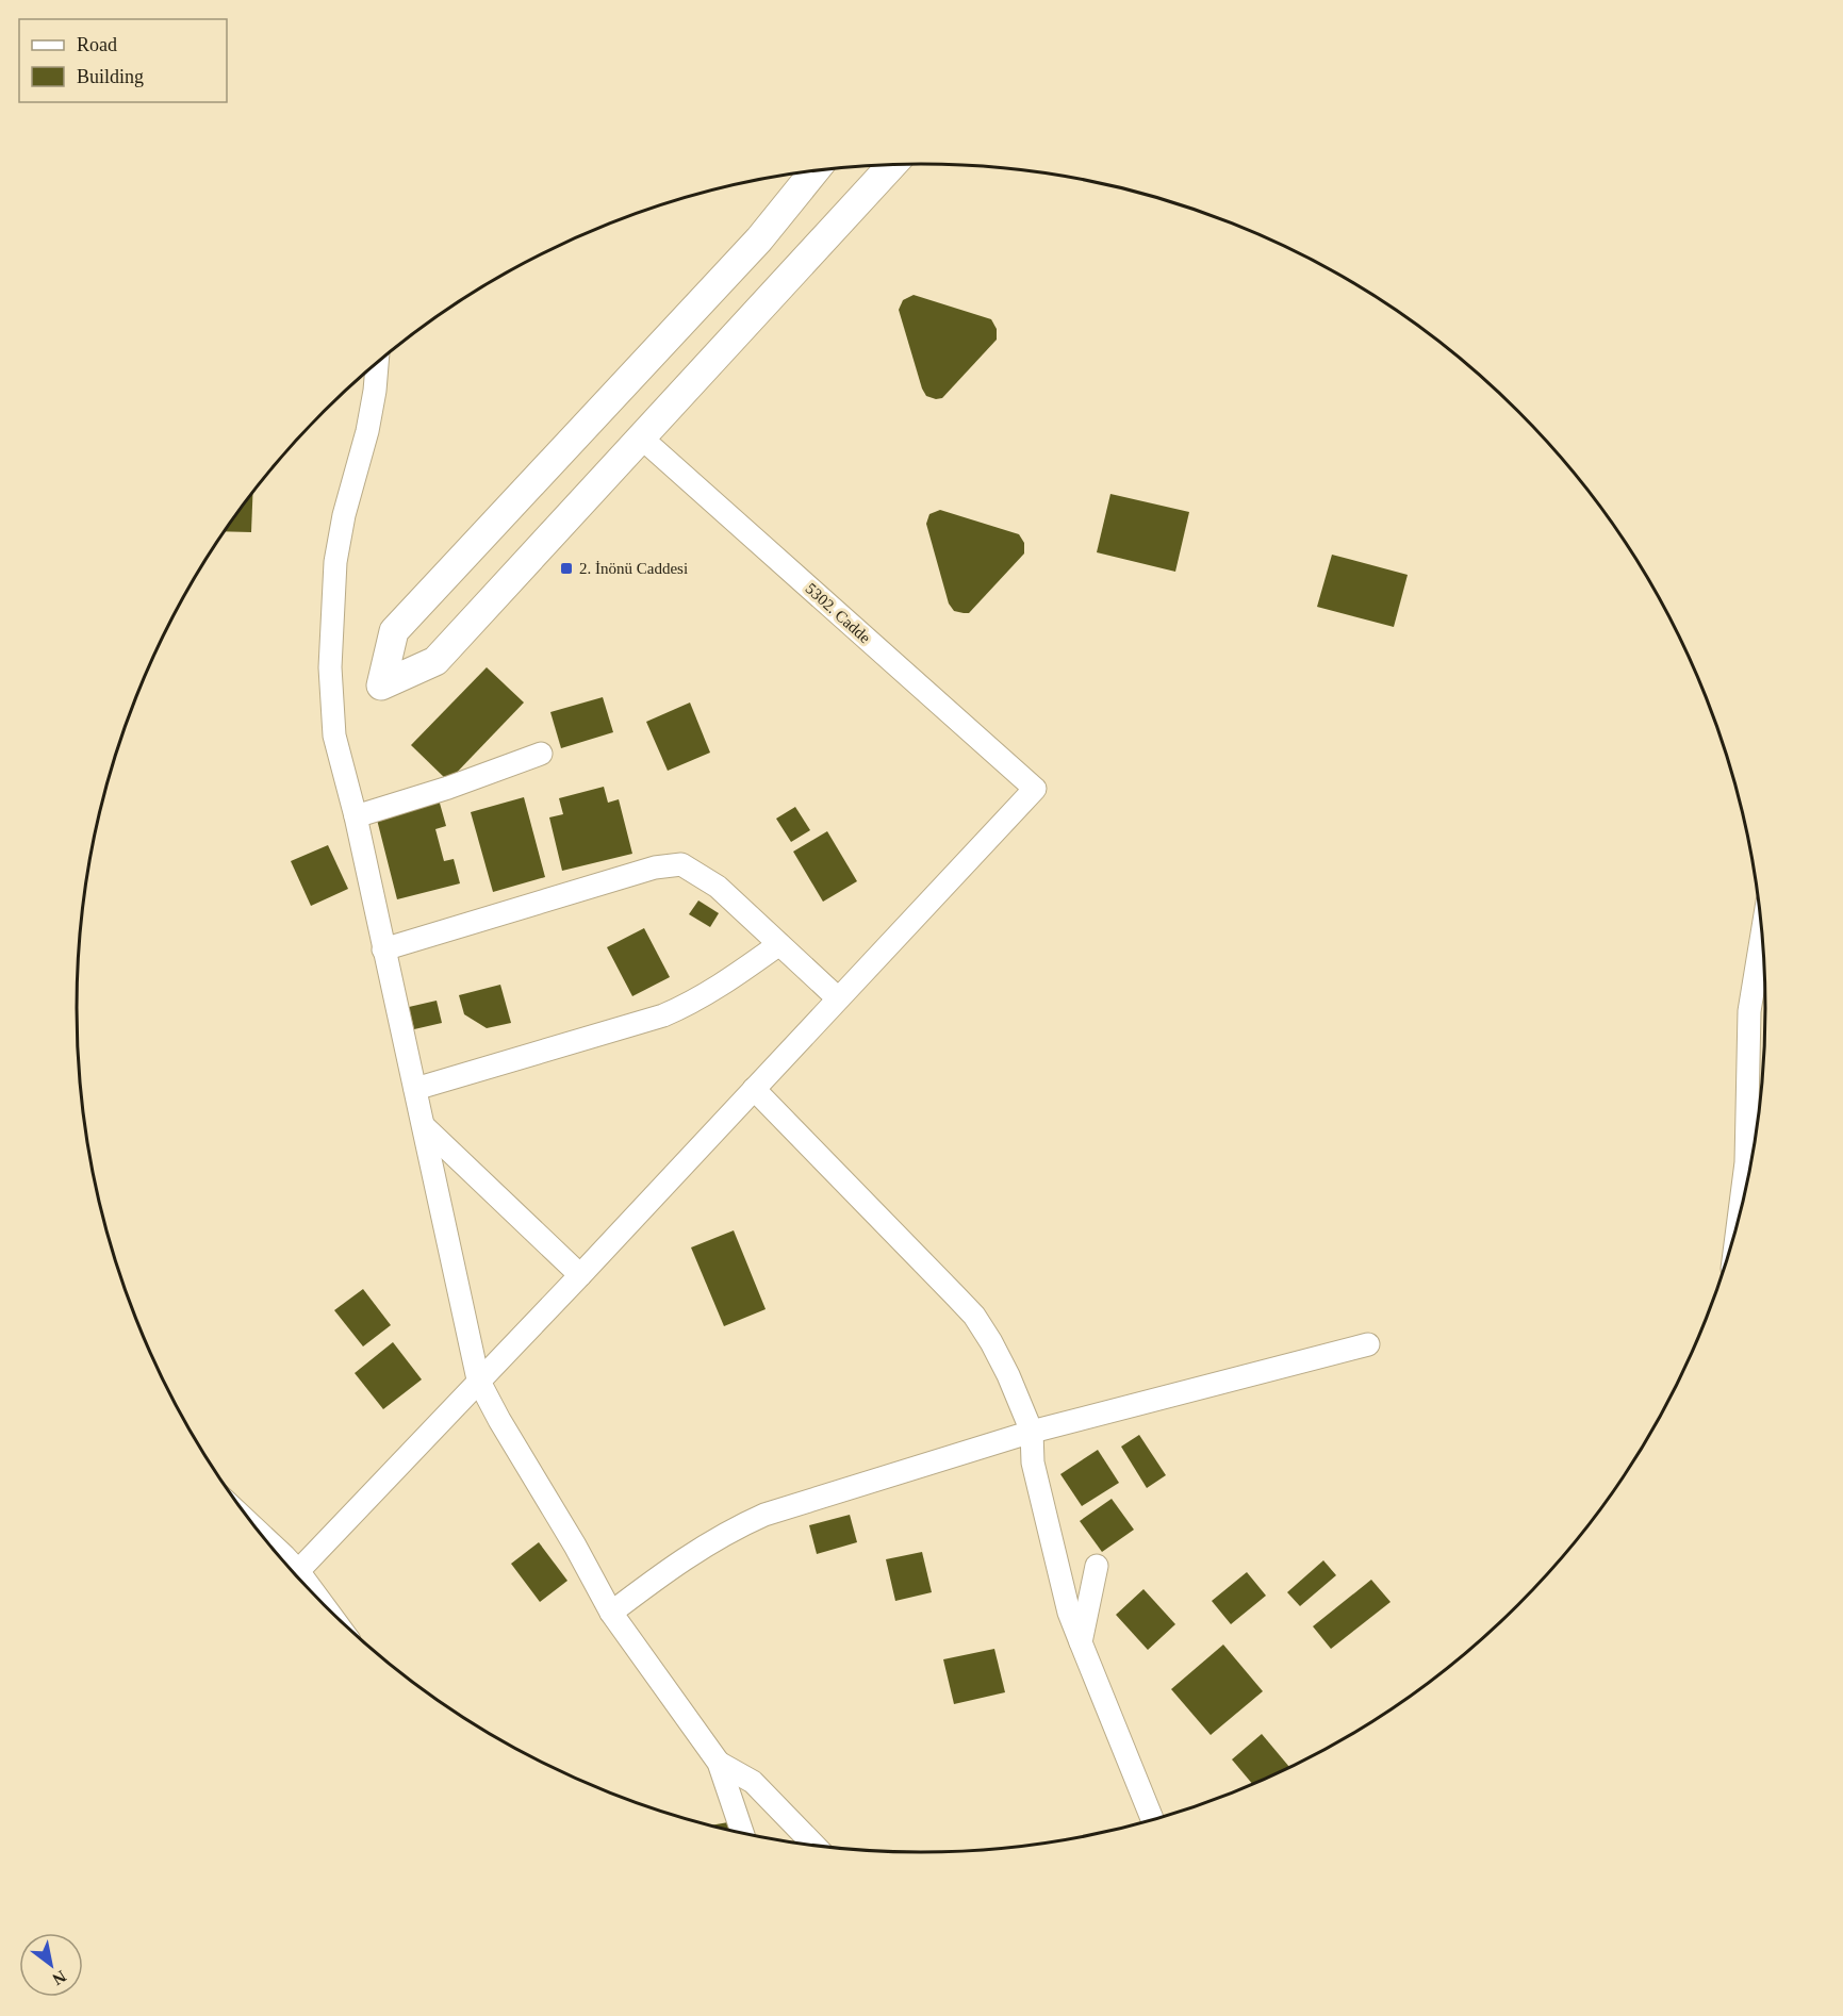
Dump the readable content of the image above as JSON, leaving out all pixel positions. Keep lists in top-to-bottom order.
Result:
{
  "streets": {
    "street": ["5302. Cadde"]
  },
  "places": {
    "transit": ["2. İnönü Caddesi"]
  },
  "legend": ["Road", "Building"],
  "north": "bottom right"
}
